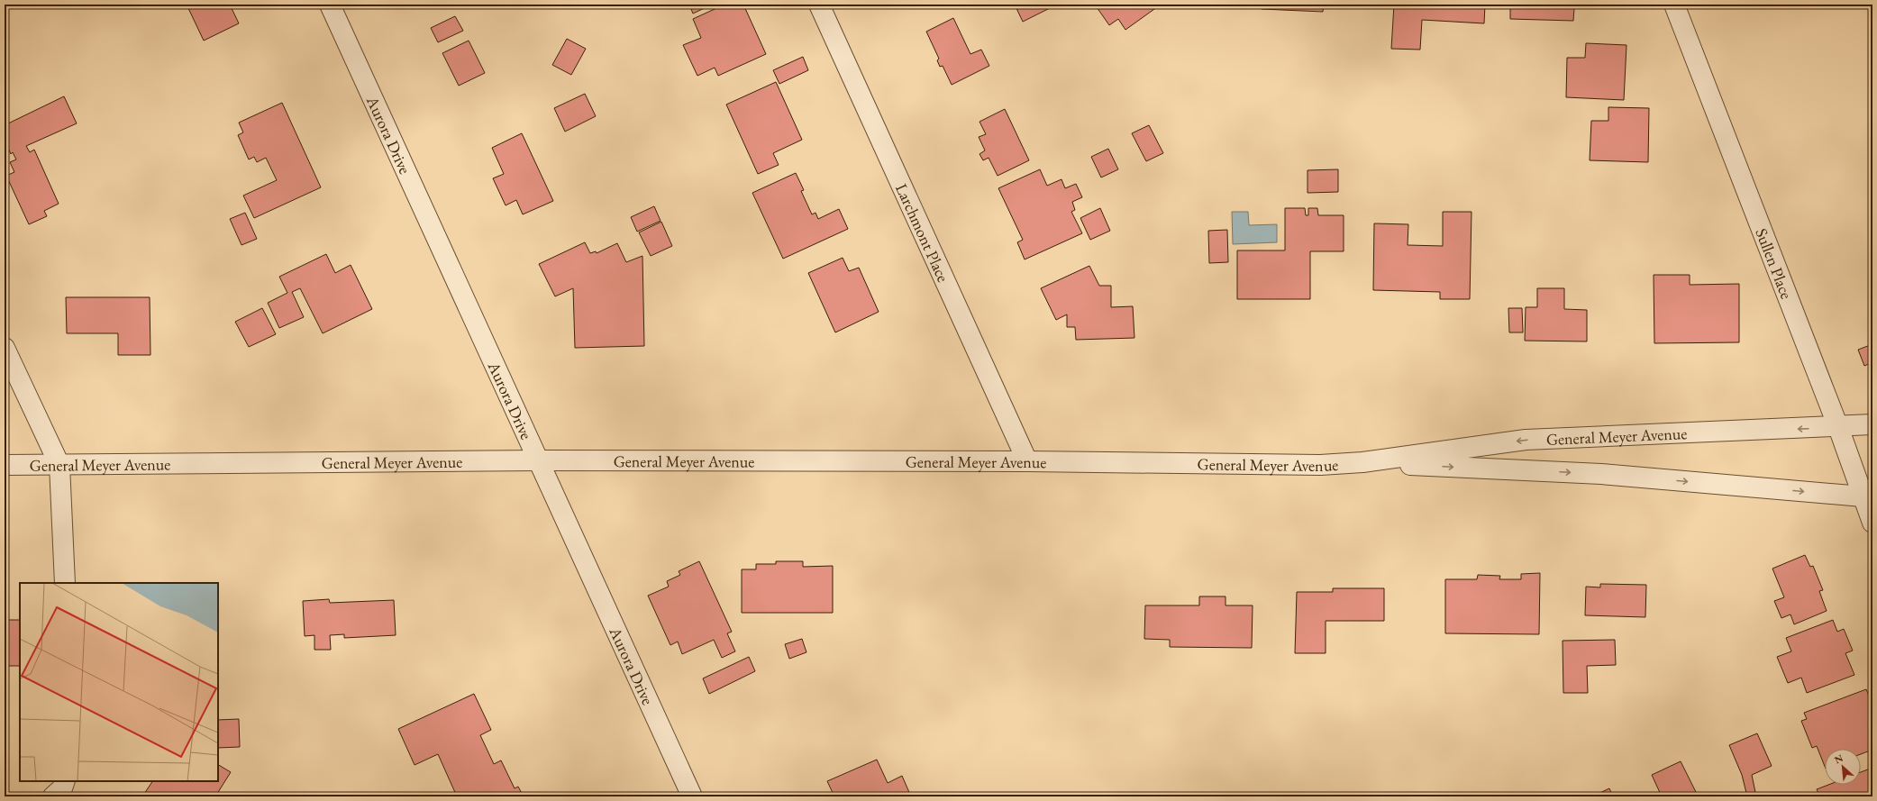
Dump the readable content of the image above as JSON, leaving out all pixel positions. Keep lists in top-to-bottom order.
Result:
{
  "streets": {
    "street": [
      "Aurora Drive",
      "Larchmont Place",
      "Sullen Place",
      "General Meyer Avenue"
    ]
  },
  "crossings": [
    ["Aurora Drive", "General Meyer Avenue"],
    ["Larchmont Place", "General Meyer Avenue"],
    ["Sullen Place", "General Meyer Avenue"]
  ],
  "north": "top left"
}
